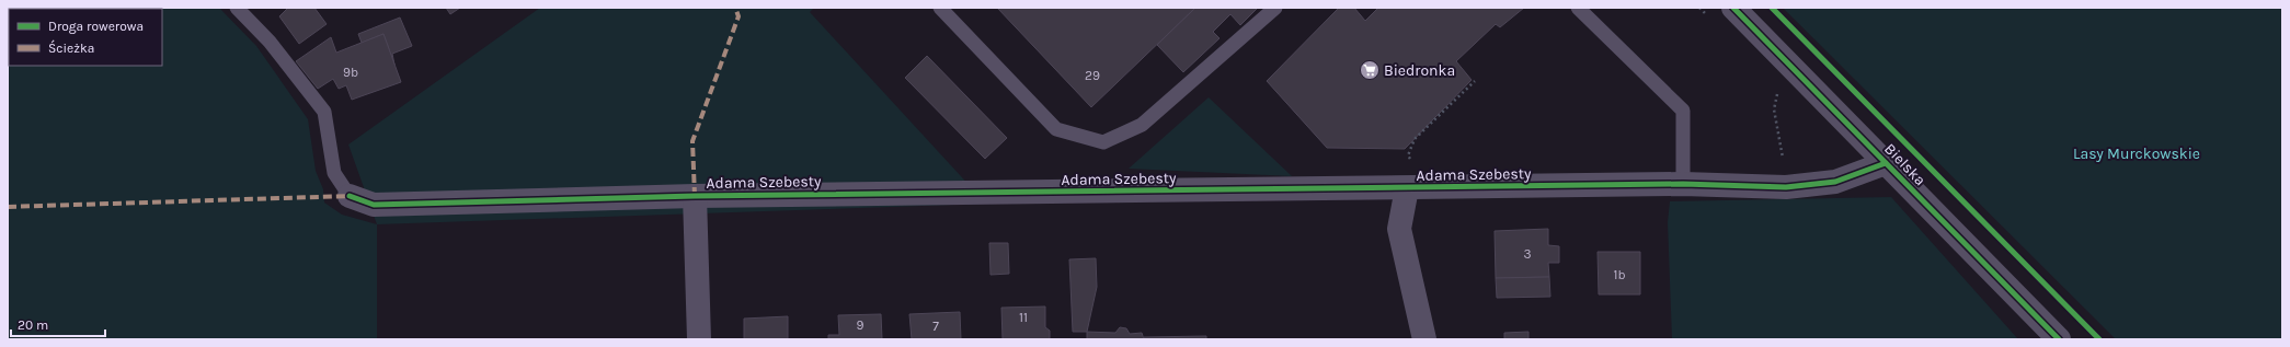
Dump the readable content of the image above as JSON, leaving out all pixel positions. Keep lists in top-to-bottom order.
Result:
{
  "streets": {
    "street": ["Bielska", "Adama Szebesty"]
  },
  "crossings": [
    ["Bielska", "Adama Szebesty"]
  ],
  "parks": ["Lasy Murckowskie"],
  "places": {
    "supermarket": ["Biedronka"]
  },
  "house_numbers": [
    "9b",
    "29",
    "3",
    "1b",
    "11",
    "9",
    "7"
  ],
  "legend": ["Droga rowerowa", "Ścieżka"],
  "scale_bar": "20 m"
}
